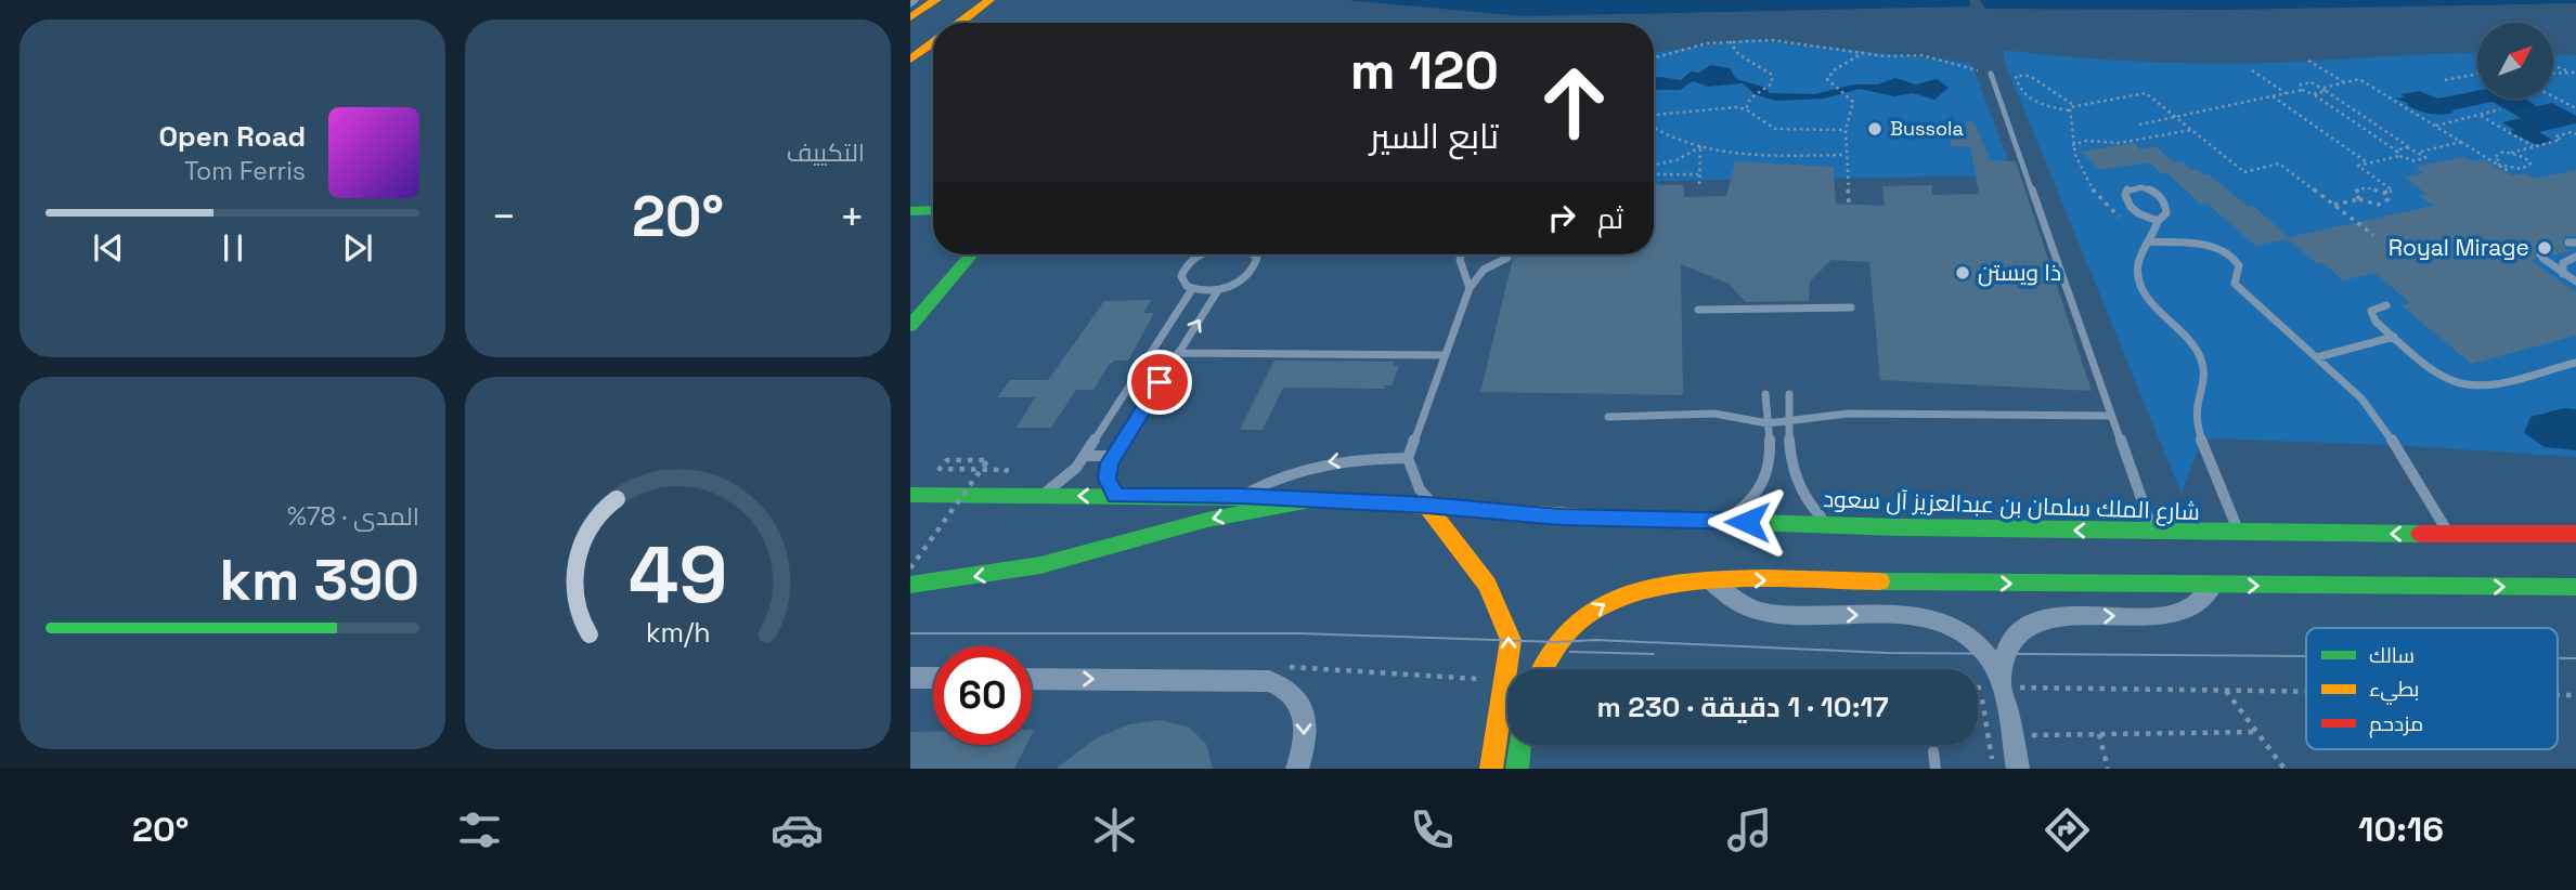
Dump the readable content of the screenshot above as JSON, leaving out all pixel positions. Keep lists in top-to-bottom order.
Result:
{
  "streets": {
    "main road": ["شارع الملك سلمان بن عبدالعزيز آل سعود"]
  },
  "places": ["Bussola", "Royal Mirage", "ذا ويستن"],
  "legend": ["سالك", "بطيء", "مزدحم"],
  "north": "top right",
  "page": {
    "tile": [
      "التكييف",
      ["المدى · 78%", "390 km"]
    ],
    "turn": ["120 m", "تابع السير"],
    "song": ["Open Road", "Tom Ferris"],
    "then": "ثم",
    "heat": ["−", "20°", "+"],
    "limit": "60",
    "trip": "10:17 · 1 دقيقة · 230 m",
    "tabs": ["10:16", "20°"],
    "gauge": ["49", "km/h"]
  }
}
